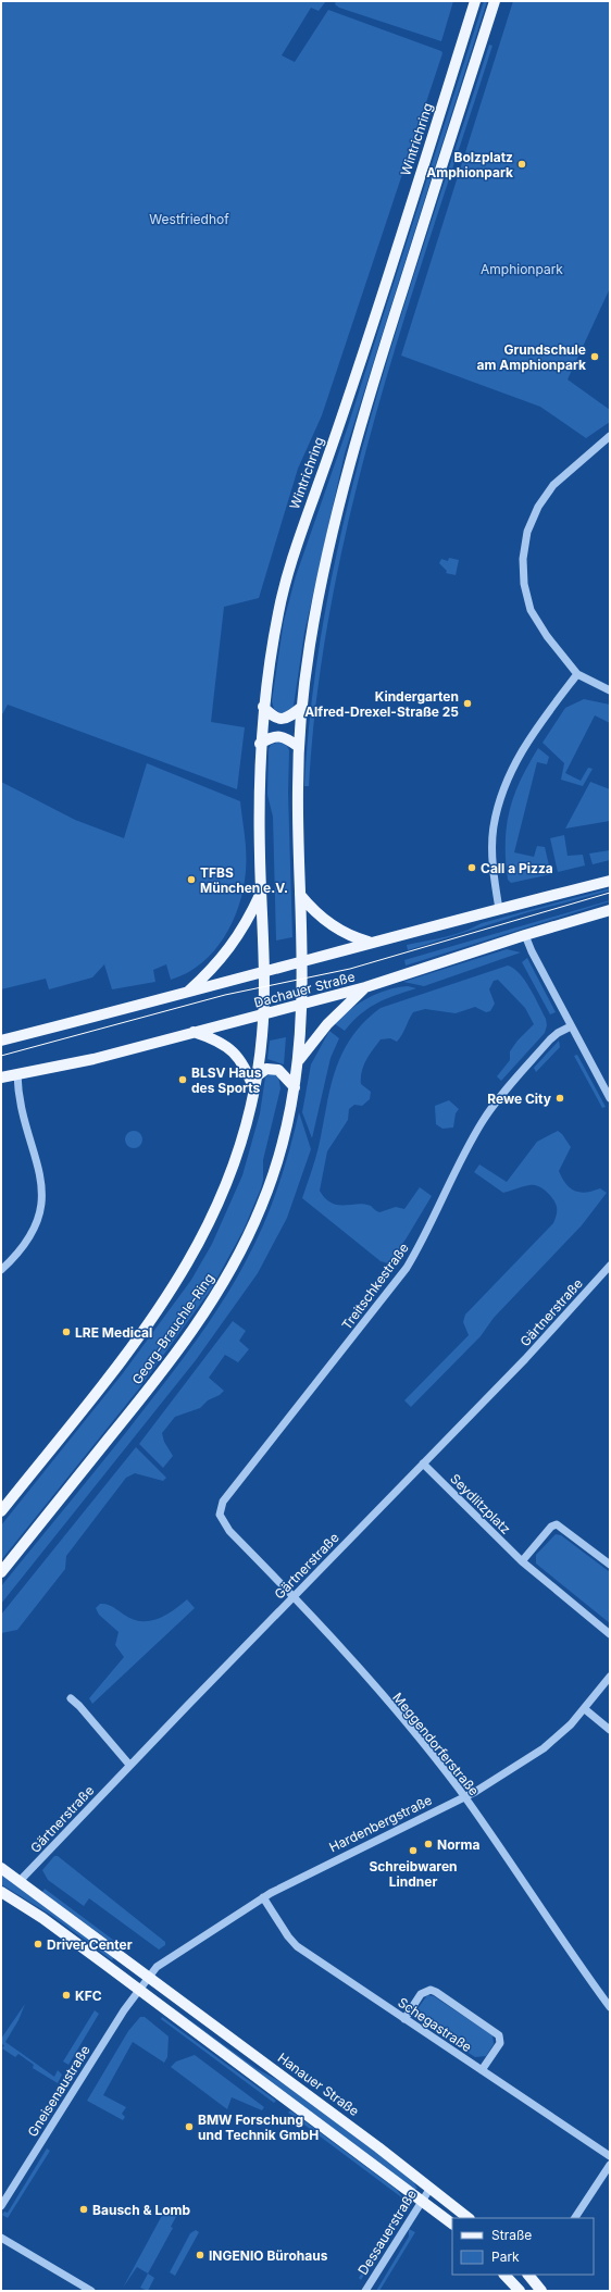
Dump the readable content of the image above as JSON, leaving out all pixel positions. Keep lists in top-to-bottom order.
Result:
{
  "streets": {
    "main road": [
      "Wintrichring",
      "Dachauer Straße",
      "Georg-Brauchle-Ring",
      "Hanauer Straße"
    ],
    "street": [
      "Treitschkestraße",
      "Gärtnerstraße",
      "Seydlitzplatz",
      "Meggendorferstraße",
      "Hardenbergstraße",
      "Schegastraße",
      "Gneisenaustraße",
      "Dessauerstraße"
    ]
  },
  "crossings": [
    ["Wintrichring", "Dachauer Straße"],
    ["Wintrichring", "Georg-Brauchle-Ring"],
    ["Dachauer Straße", "Georg-Brauchle-Ring"],
    ["Treitschkestraße", "Meggendorferstraße"],
    ["Gärtnerstraße", "Seydlitzplatz"],
    ["Gärtnerstraße", "Meggendorferstraße"],
    ["Gärtnerstraße", "Hanauer Straße"],
    ["Meggendorferstraße", "Hardenbergstraße"],
    ["Hardenbergstraße", "Schegastraße"],
    ["Hardenbergstraße", "Hanauer Straße"],
    ["Hanauer Straße", "Dessauerstraße"]
  ],
  "parks": ["Westfriedhof", "Amphionpark"],
  "places": [
    "Bolzplatz Amphionpark",
    "Grundschule am Amphionpark",
    "Kindergarten Alfred-Drexel-Straße 25",
    "Call a Pizza",
    "TFBS München e.V.",
    "BLSV Haus des Sports",
    "Rewe City",
    "LRE Medical",
    "Norma",
    "Schreibwaren Lindner",
    "Driver Center",
    "KFC",
    "BMW Forschung und Technik GmbH",
    "Bausch & Lomb",
    "INGENIO Bürohaus"
  ],
  "legend": ["Straße", "Park"]
}
